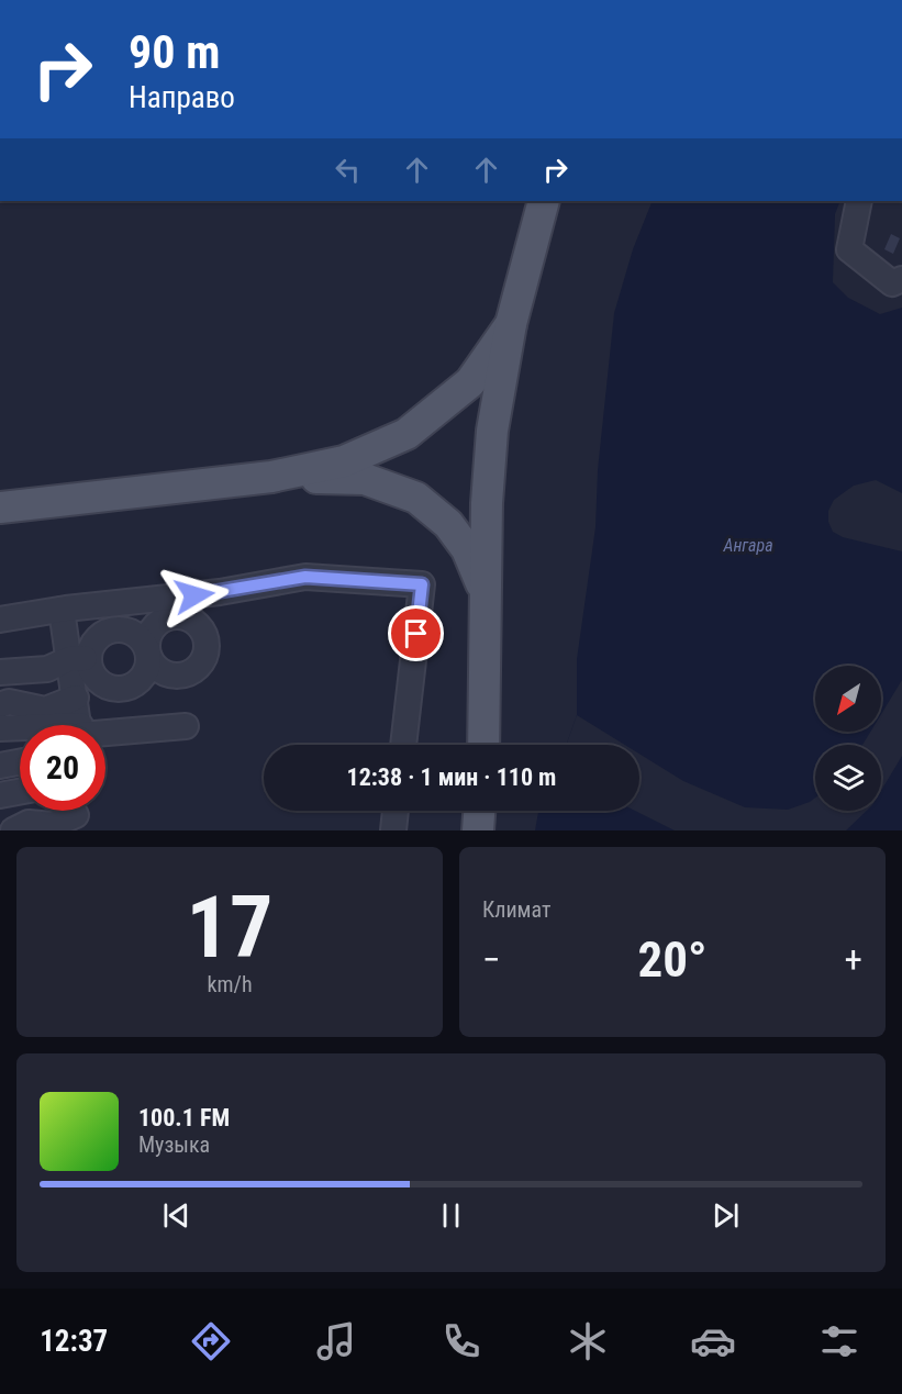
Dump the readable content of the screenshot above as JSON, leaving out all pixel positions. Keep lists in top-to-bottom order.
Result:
{
  "water": ["Ангара"],
  "north": "bottom left",
  "page": {
    "turn": ["90 m", "Направо"],
    "limit": "20",
    "trip": "12:38 · 1 мин · 110 m",
    "tile": [
      ["17", "km/h"],
      "Климат"
    ],
    "heat": ["−", "20°", "+"],
    "song": ["100.1 FM", "Музыка"],
    "tabs": "12:37"
  }
}
